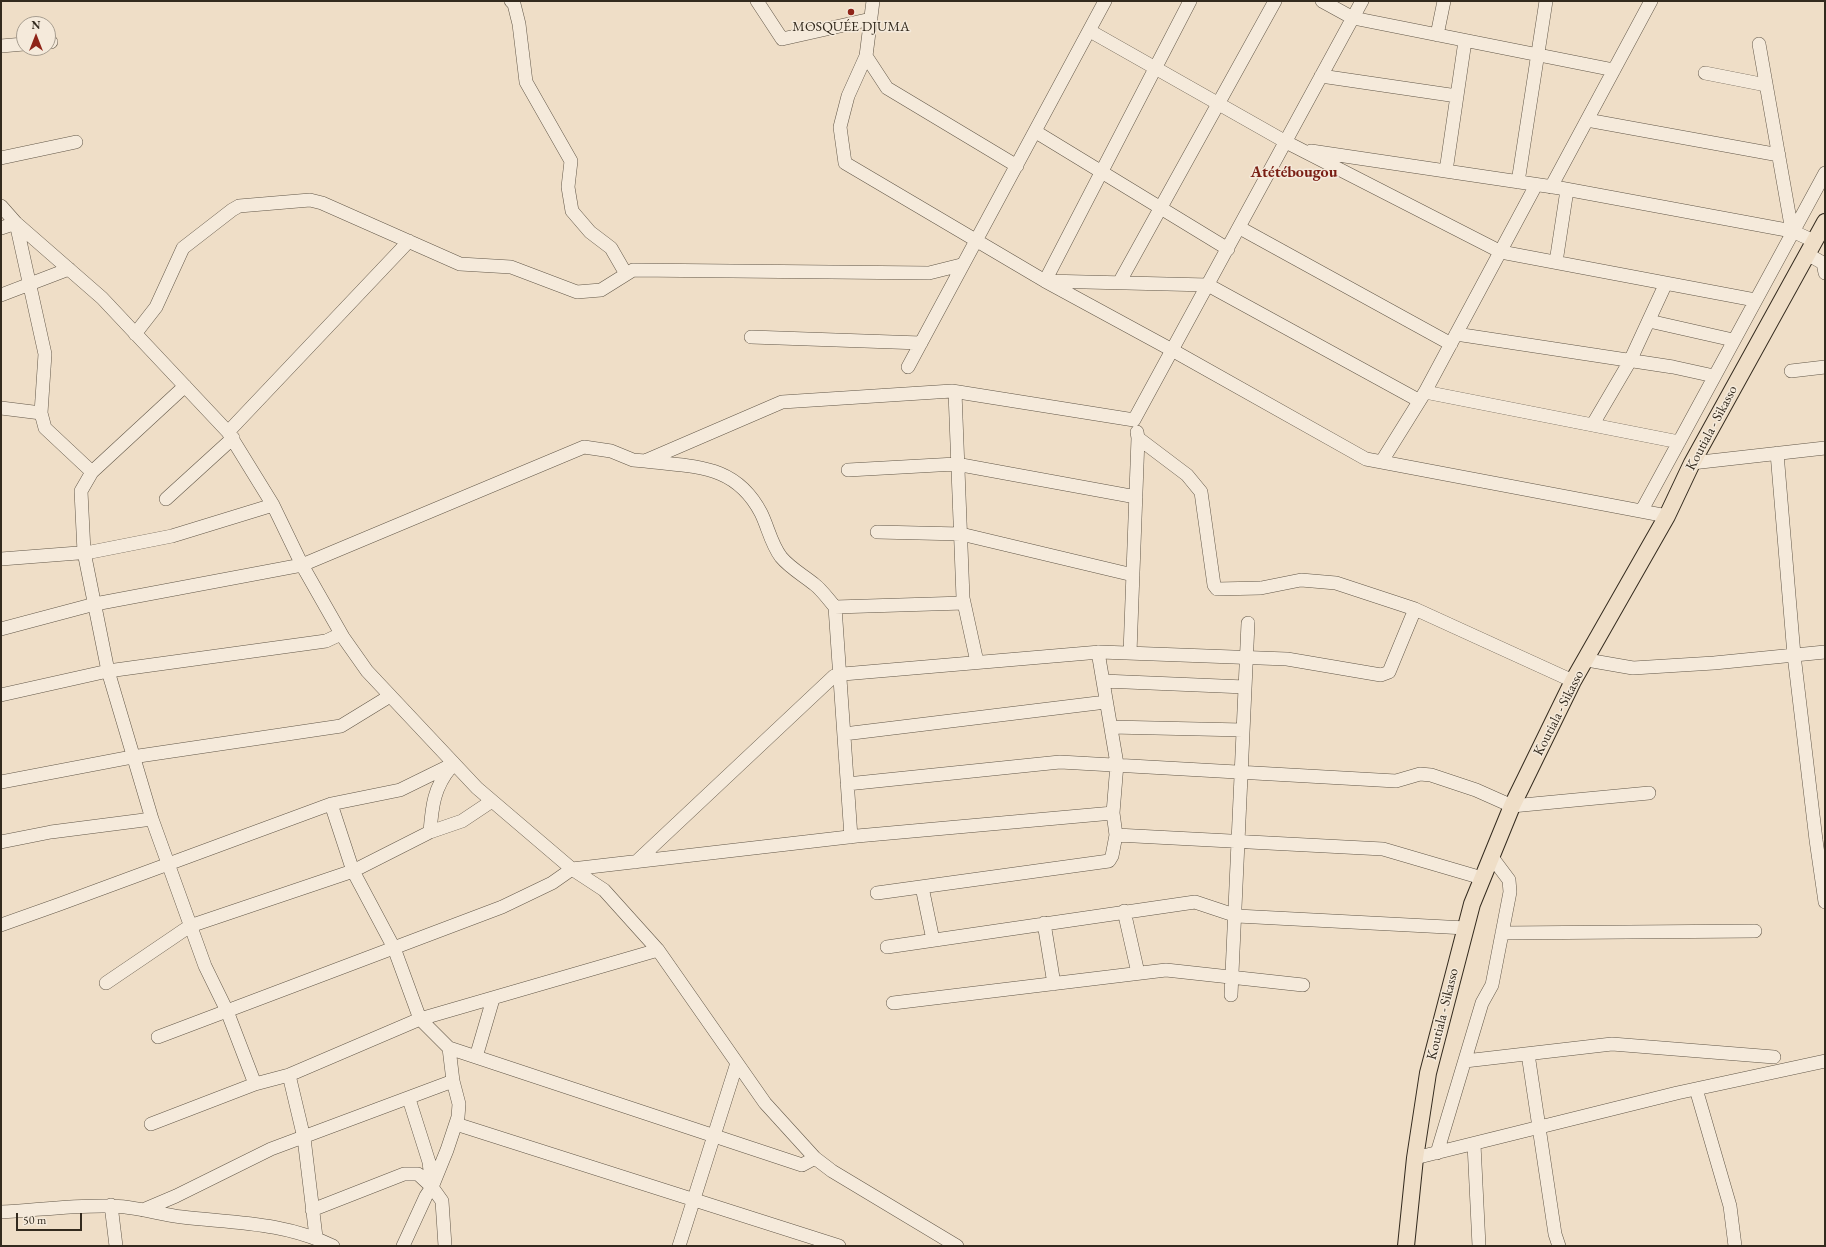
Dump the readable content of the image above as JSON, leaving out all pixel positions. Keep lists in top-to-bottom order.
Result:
{
  "streets": {
    "main road": ["Koutiala - Sikasso"]
  },
  "districts": ["Atétébougou"],
  "places": ["MOSQUÉE DJUMA"],
  "scale_bar": "50 m",
  "north": "top"
}
